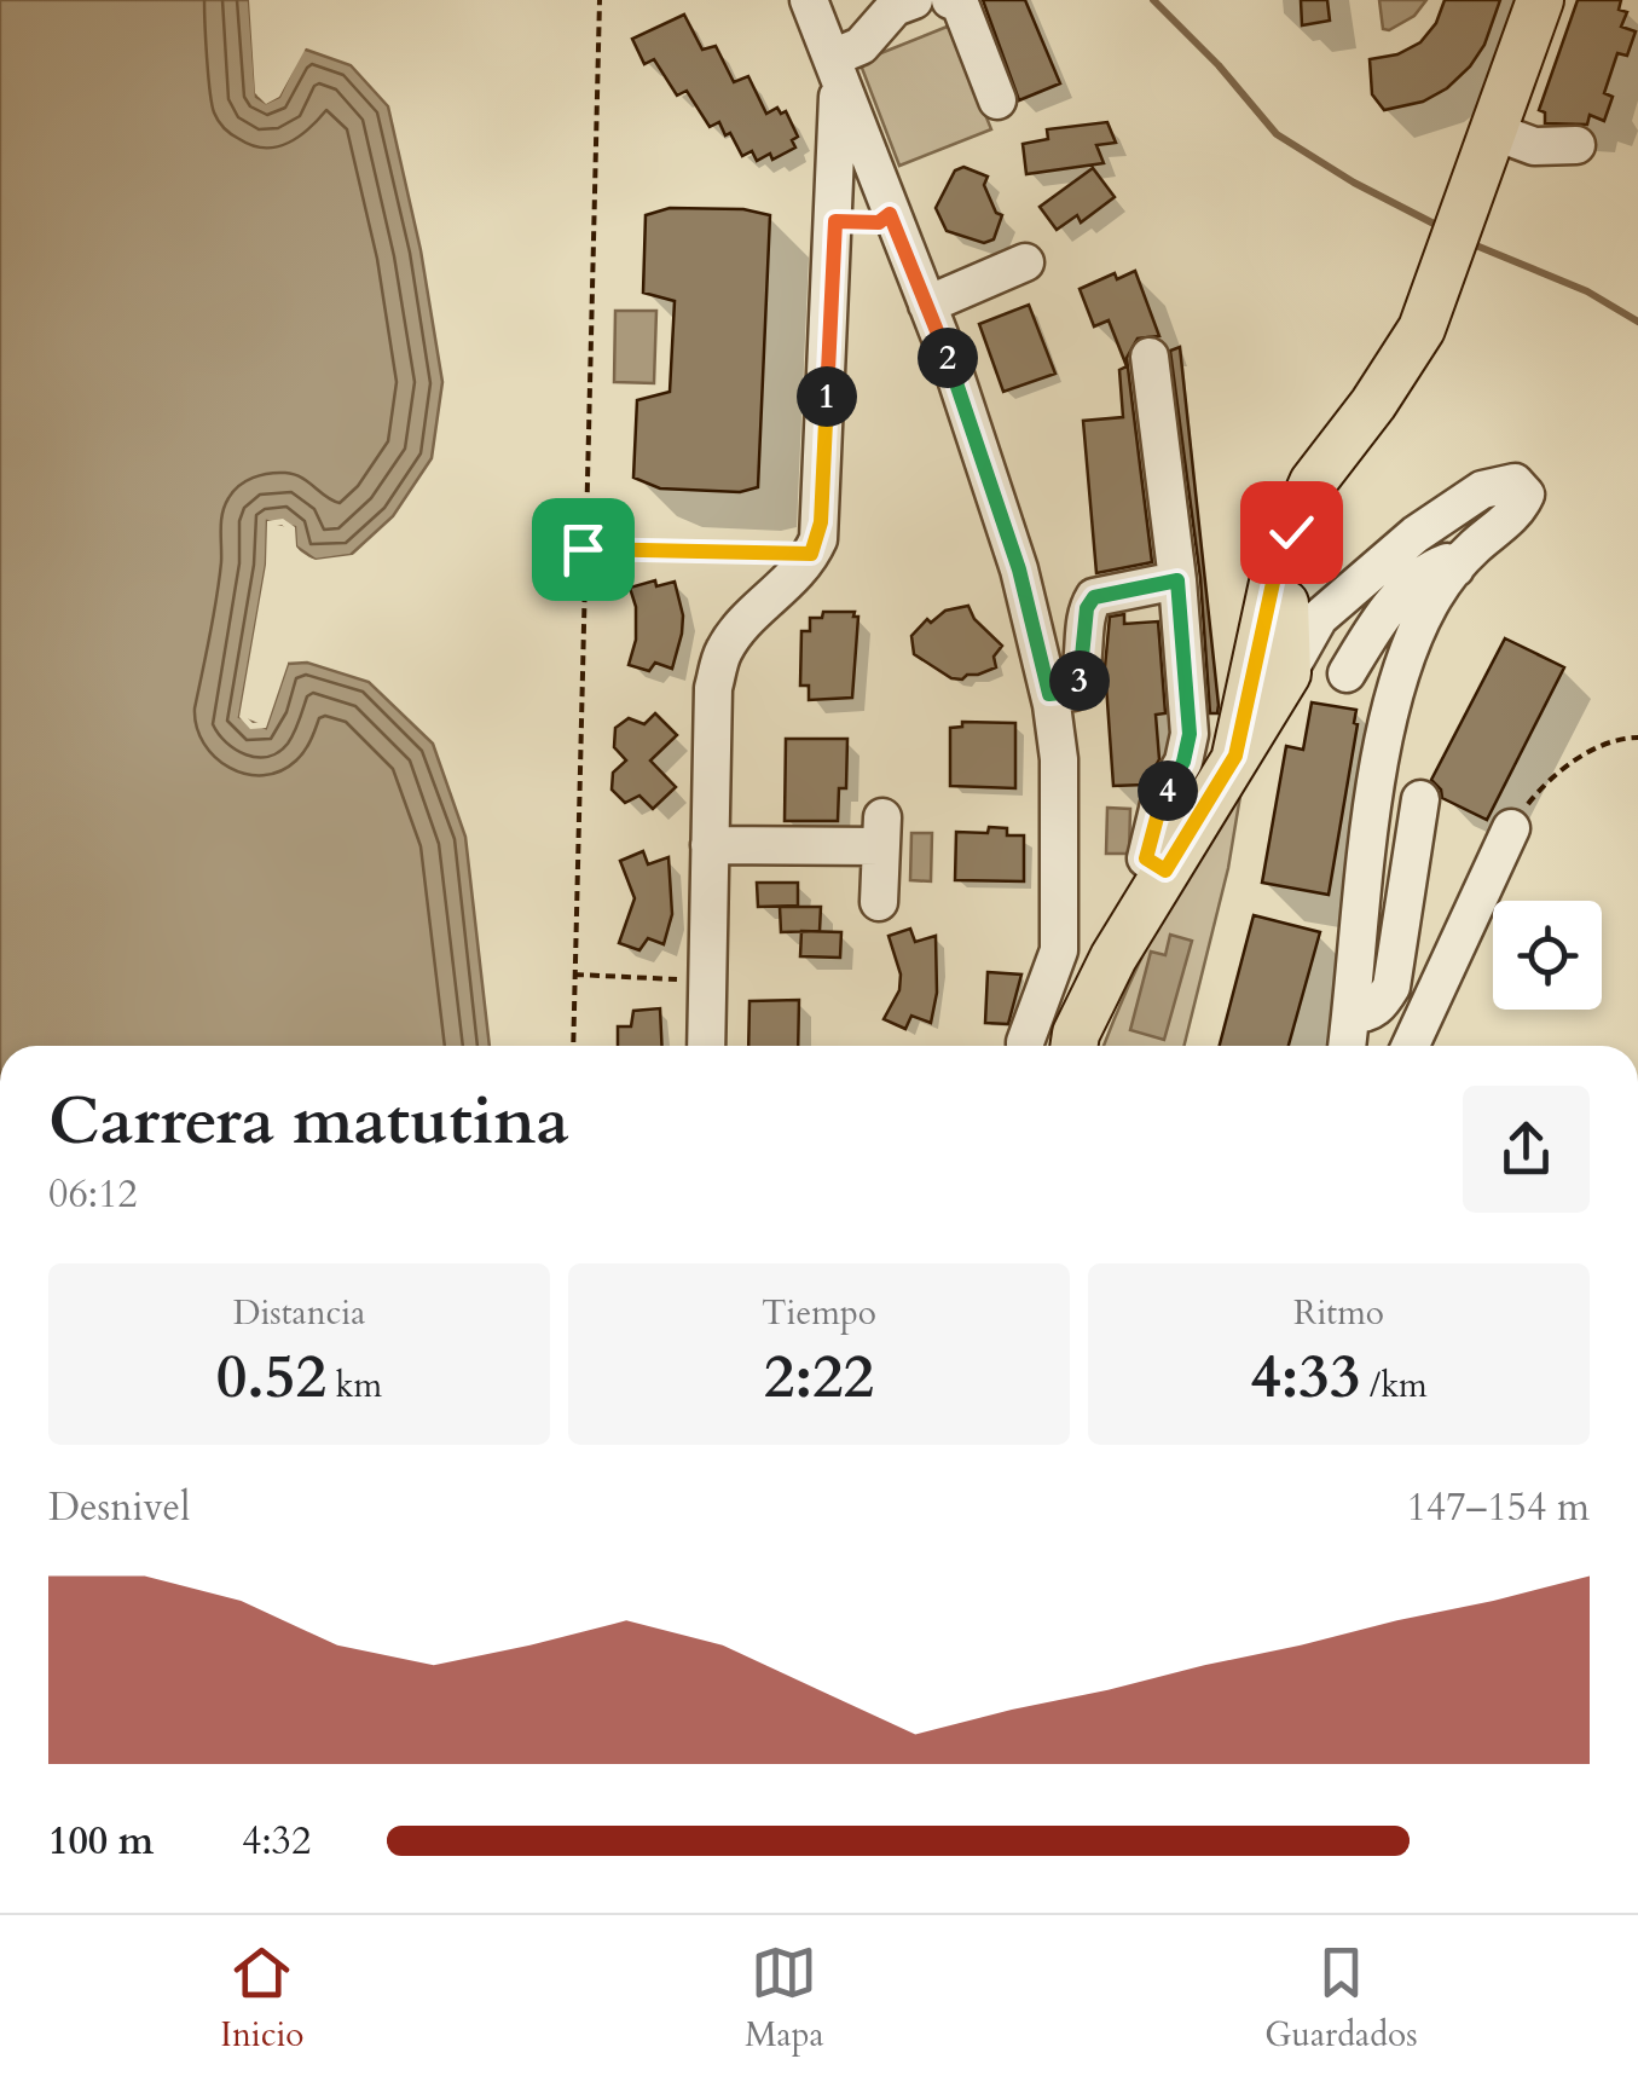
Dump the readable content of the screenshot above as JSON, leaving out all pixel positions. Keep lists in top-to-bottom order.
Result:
{
  "page": {
    "pins": [
      "2",
      "1",
      "3",
      "4"
    ],
    "heading": ["Carrera matutina", "06:12"],
    "stats": [
      ["Distancia", "0.52 km"],
      ["Tiempo", "2:22"],
      ["Ritmo", "4:33 /km"]
    ],
    "chart": ["Desnivel", "147–154 m"],
    "list": [
      {
        "name": "100 m",
        "note": "4:32"
      }
    ],
    "tabs": ["Inicio", "Mapa", "Guardados"]
  }
}
